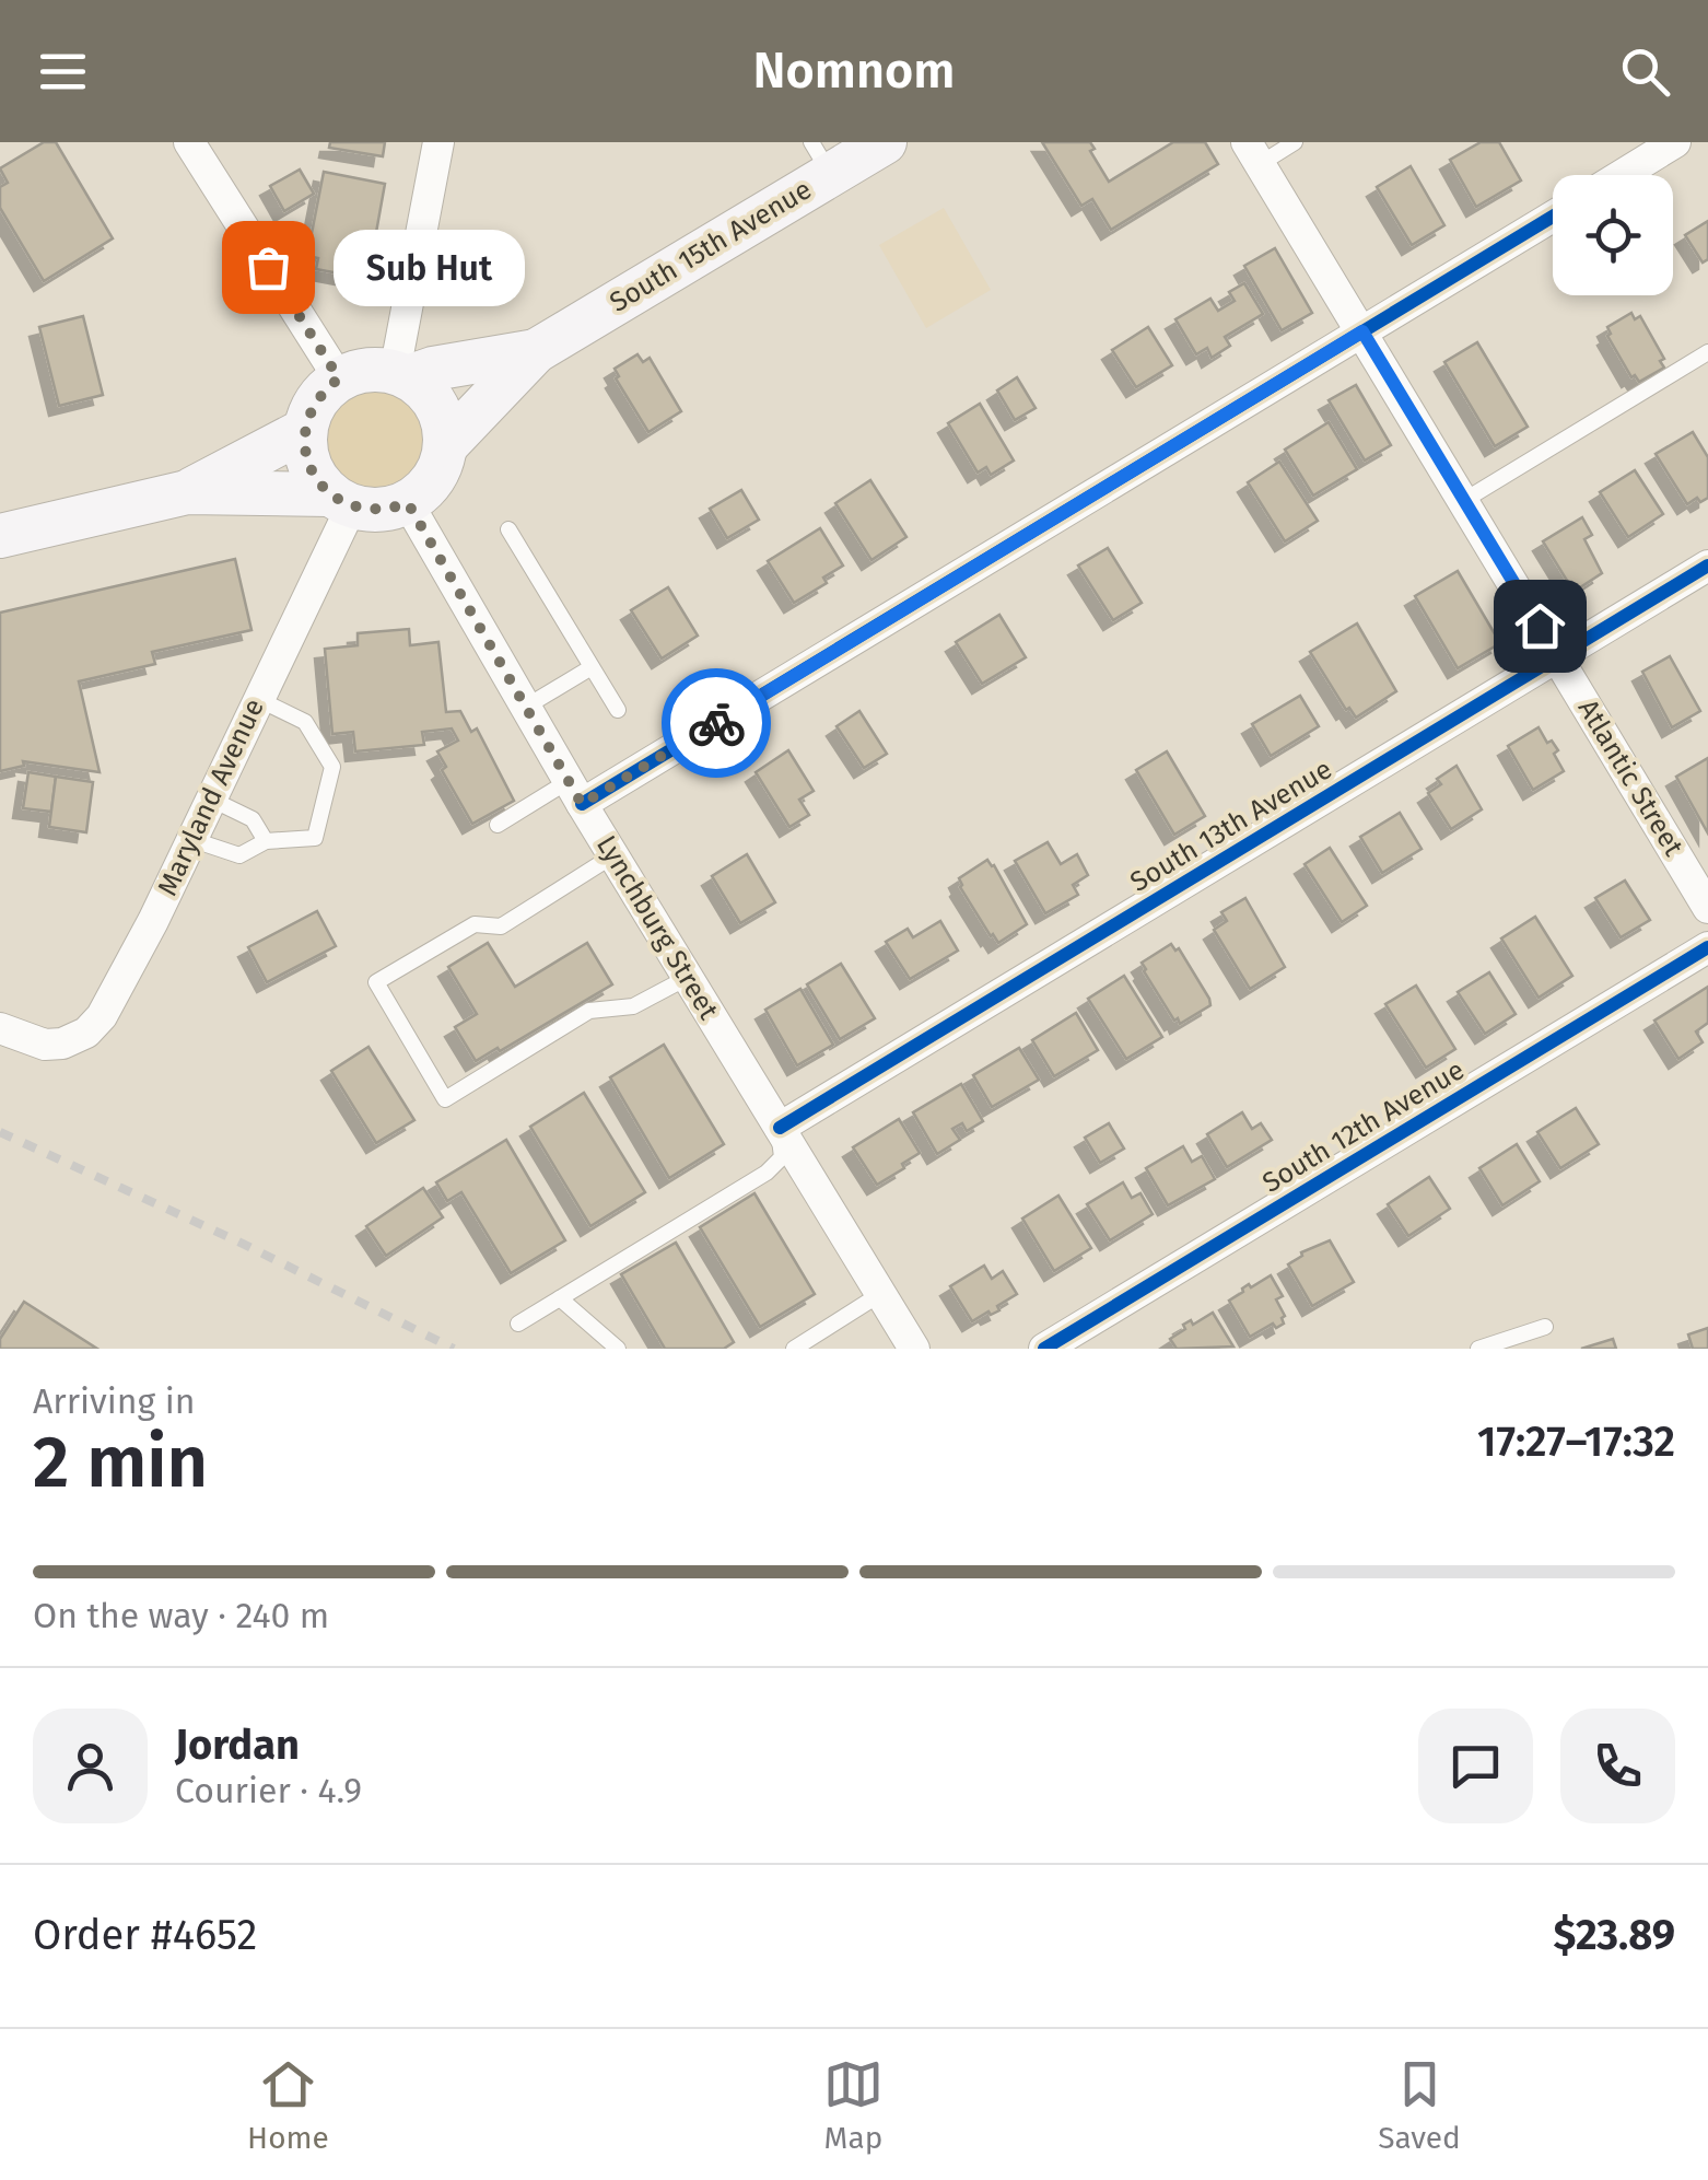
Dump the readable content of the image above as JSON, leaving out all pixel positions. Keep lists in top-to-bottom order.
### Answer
{
  "streets": {
    "main road": ["South 15th Avenue"],
    "street": [
      "Atlantic Street",
      "Maryland Avenue",
      "South 13th Avenue",
      "Lynchburg Street",
      "South 12th Avenue"
    ]
  },
  "crossings": [
    ["South 15th Avenue", "Maryland Avenue"],
    ["South 15th Avenue", "Lynchburg Street"],
    ["Atlantic Street", "South 13th Avenue"],
    ["Maryland Avenue", "Lynchburg Street"],
    ["South 13th Avenue", "Lynchburg Street"]
  ],
  "places": ["Sub Hut"],
  "page": {
    "header": "Nomnom",
    "bubble": "Sub Hut",
    "heading": ["2 min", "Arriving in", "17:27–17:32"],
    "panel": [
      "Jordan",
      "Courier · 4.9",
      "Order #4652",
      "$23.89"
    ],
    "bar": "On the way · 240 m",
    "tabs": ["Home", "Map", "Saved"]
  }
}
